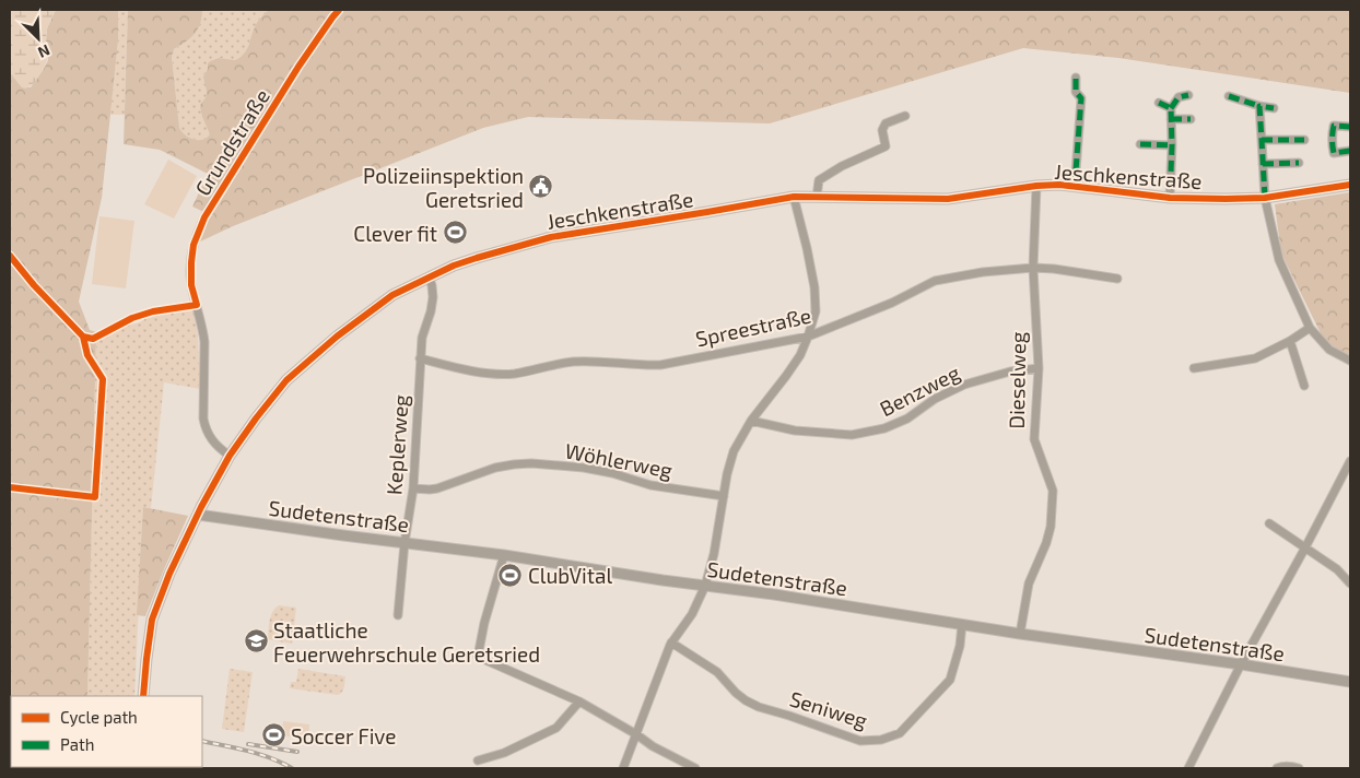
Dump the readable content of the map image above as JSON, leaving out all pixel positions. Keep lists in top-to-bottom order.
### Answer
{
  "streets": {
    "street": [
      "Grundstraße",
      "Jeschkenstraße",
      "Spreestraße",
      "Dieselweg",
      "Benzweg",
      "Keplerweg",
      "Wöhlerweg",
      "Sudetenstraße",
      "Seniweg"
    ]
  },
  "crossings": [
    ["Grundstraße", "Jeschkenstraße"],
    ["Jeschkenstraße", "Dieselweg"],
    ["Jeschkenstraße", "Keplerweg"],
    ["Jeschkenstraße", "Sudetenstraße"],
    ["Spreestraße", "Dieselweg"],
    ["Spreestraße", "Keplerweg"],
    ["Dieselweg", "Benzweg"],
    ["Dieselweg", "Sudetenstraße"],
    ["Keplerweg", "Wöhlerweg"],
    ["Keplerweg", "Sudetenstraße"],
    ["Sudetenstraße", "Seniweg"]
  ],
  "places": {
    "public building": ["Polizeiinspektion Geretsried"],
    "sports": ["Clever fit", "ClubVital", "Soccer Five"],
    "school or university": ["Staatliche Feuerwehrschule Geretsried"]
  },
  "legend": ["Cycle path", "Path"],
  "north": "bottom right"
}
